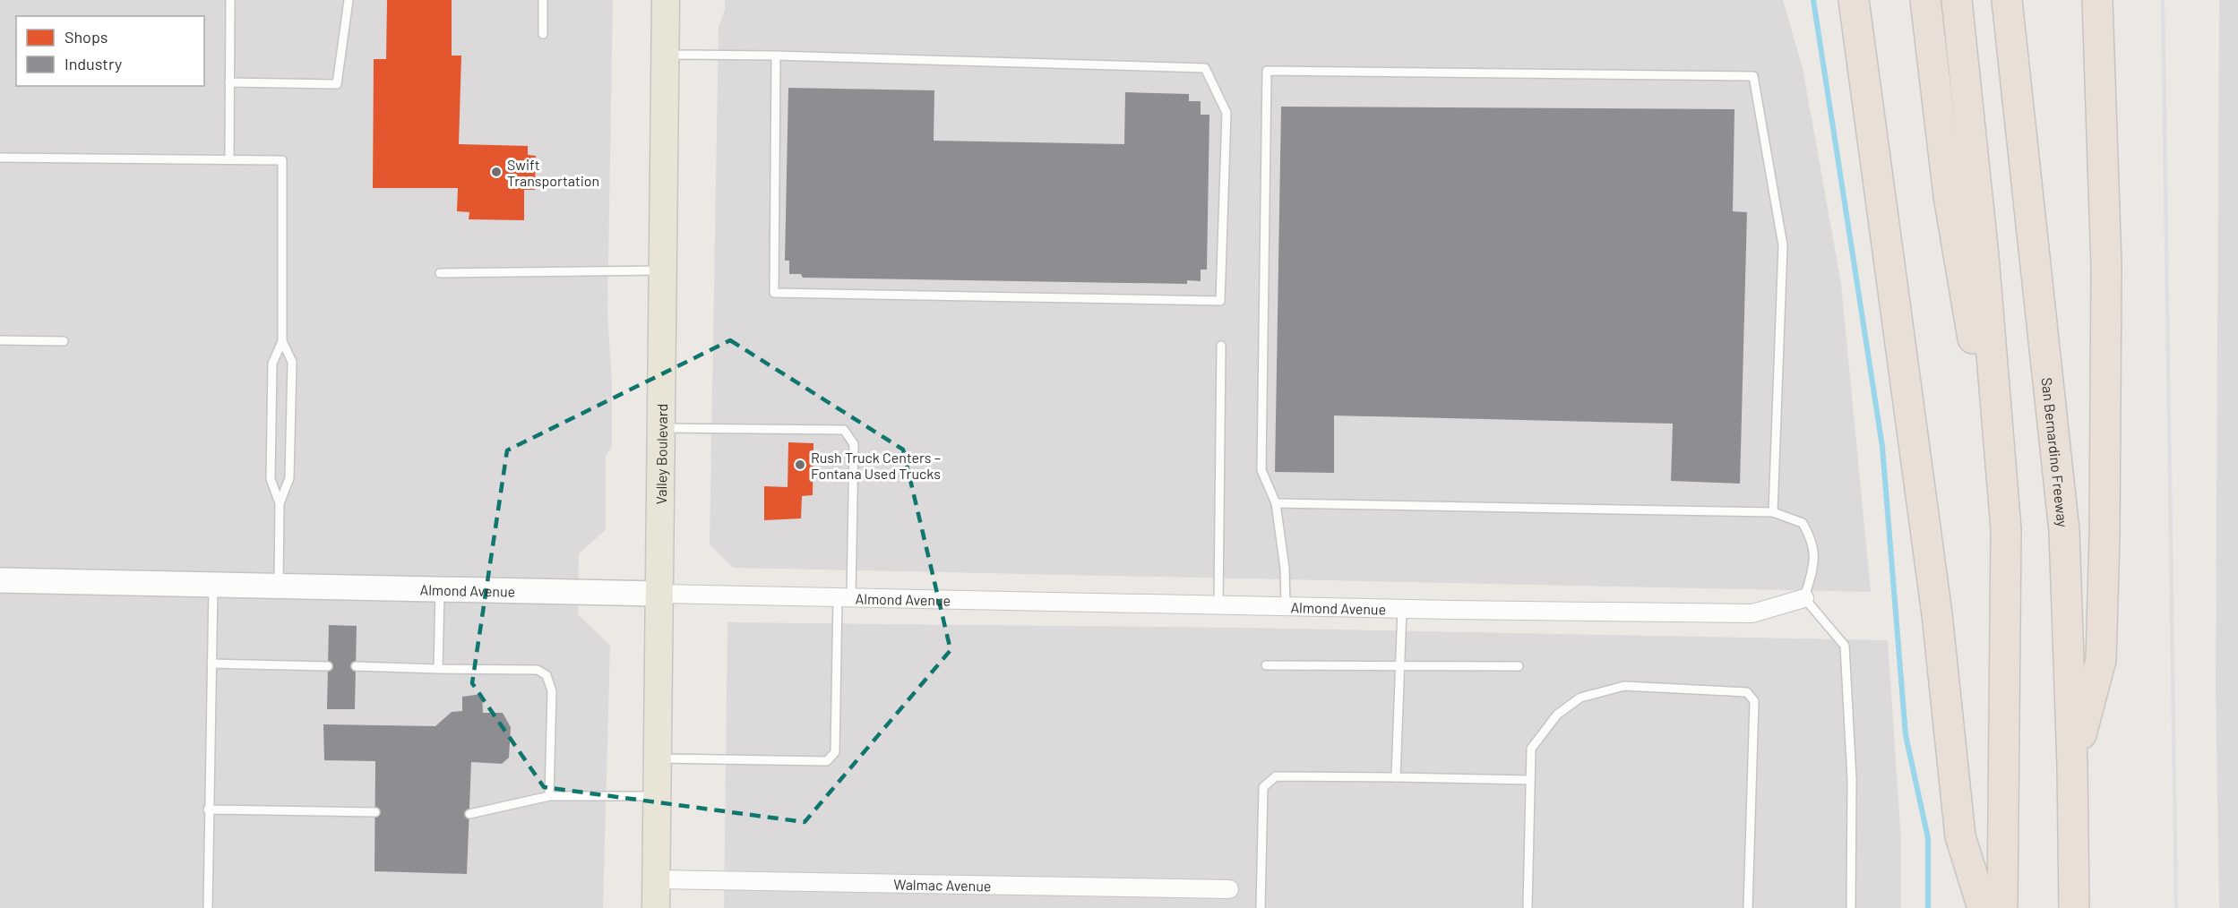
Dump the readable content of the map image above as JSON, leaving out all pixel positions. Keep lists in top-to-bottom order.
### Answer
{
  "streets": {
    "highway": ["San Bernardino Freeway"],
    "main road": ["Valley Boulevard"],
    "street": ["Almond Avenue", "Walmac Avenue"]
  },
  "crossings": [
    ["Valley Boulevard", "Almond Avenue"],
    ["Valley Boulevard", "Walmac Avenue"]
  ],
  "places": ["Swift Transportation", "Rush Truck Centers – Fontana Used Trucks"],
  "legend": ["Shops", "Industry"]
}
